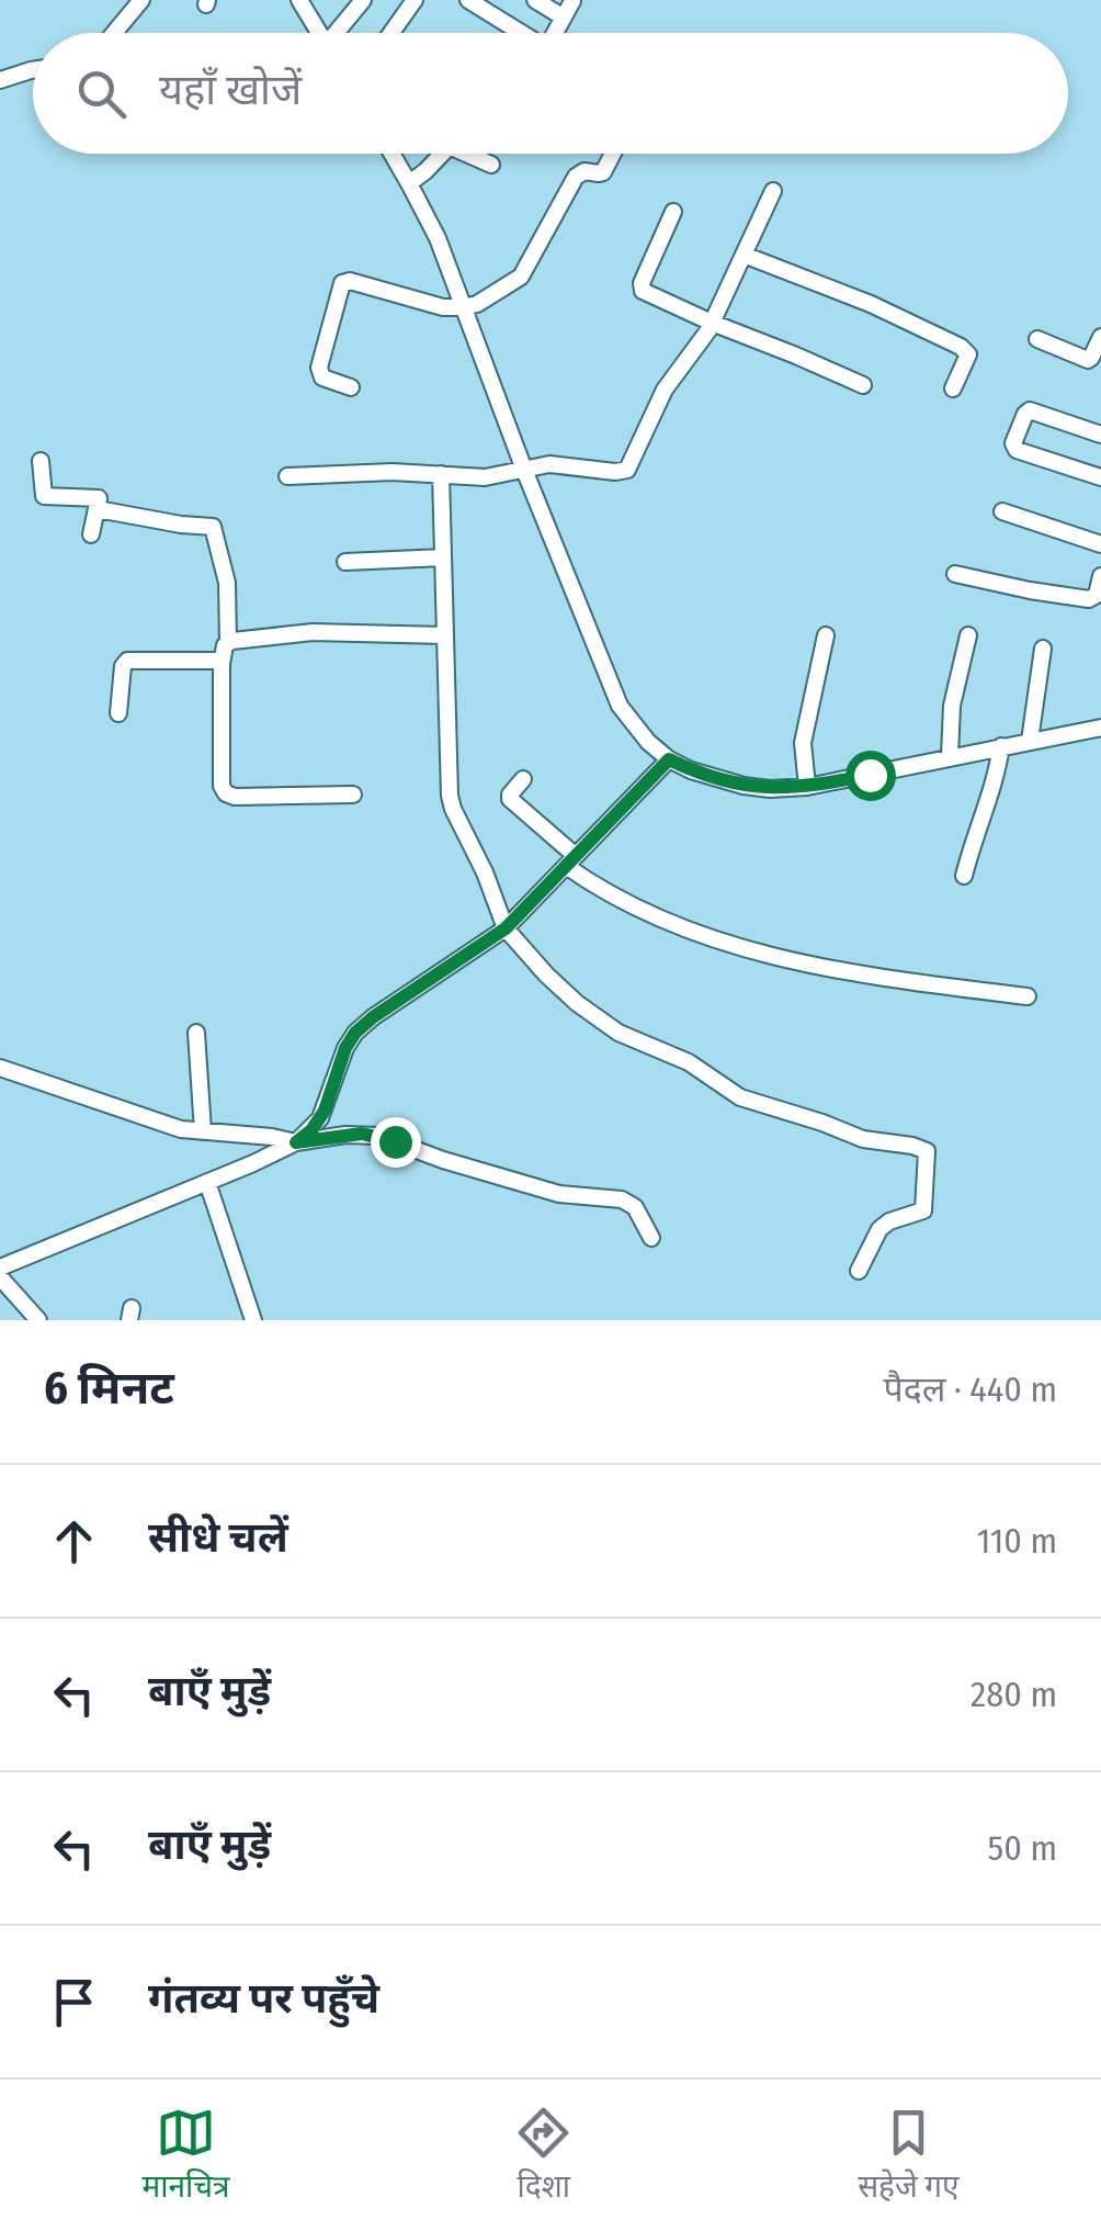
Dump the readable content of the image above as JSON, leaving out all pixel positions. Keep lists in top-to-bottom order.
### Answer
{
  "page": {
    "search": "यहाँ खोजें",
    "heading": ["6 मिनट", "पैदल · 440 m"],
    "list": [
      ["सीधे चलें", "110 m"],
      ["बाएँ मुड़ें", "280 m"],
      ["बाएँ मुड़ें", "50 m"],
      "गंतव्य पर पहुँचे"
    ],
    "nav": ["मानचित्र", "दिशा", "सहेजे गए"]
  }
}
